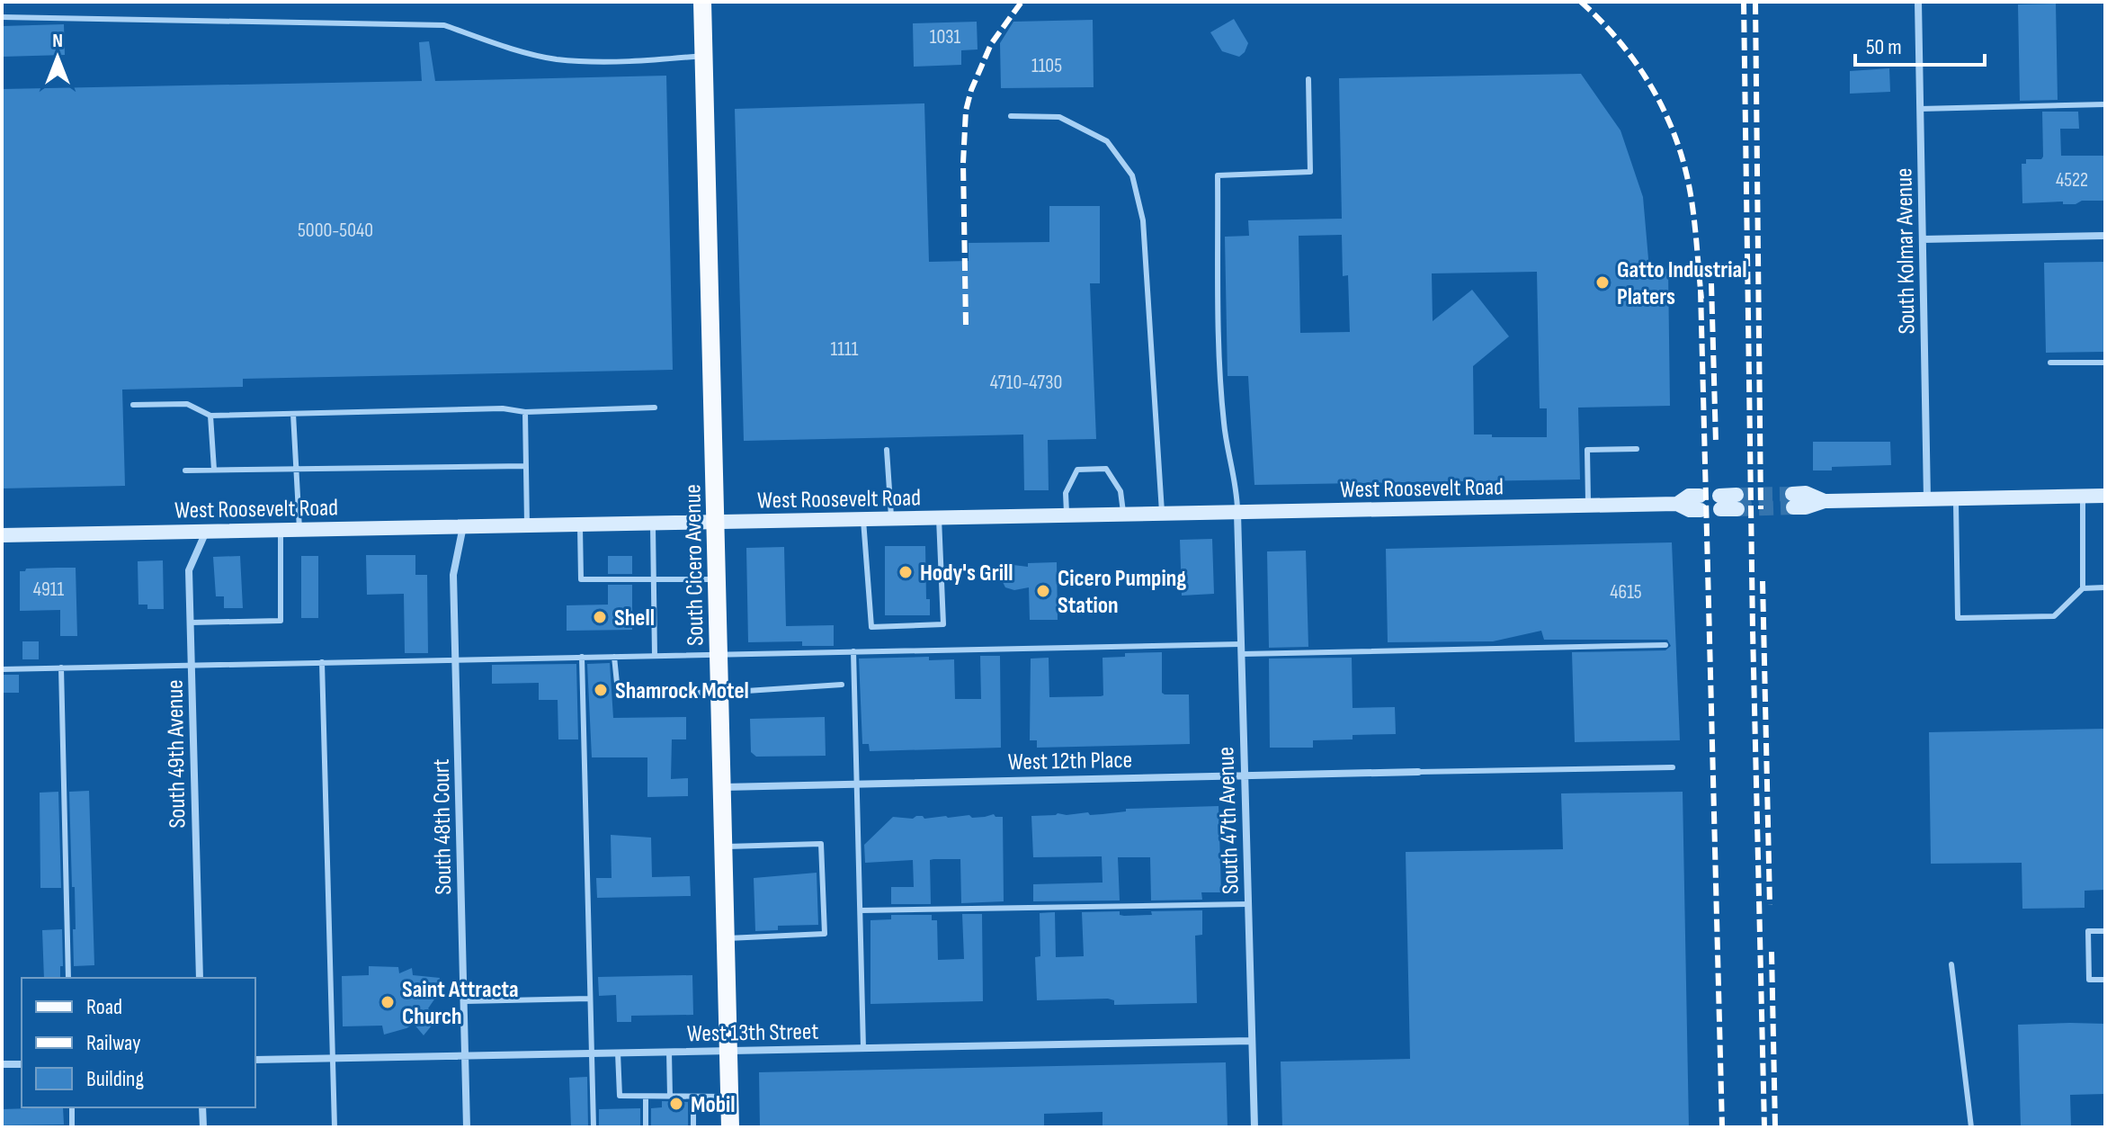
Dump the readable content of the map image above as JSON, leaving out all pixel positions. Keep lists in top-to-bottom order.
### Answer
{
  "streets": {
    "main road": ["West Roosevelt Road", "South Cicero Avenue"],
    "street": [
      "South Kolmar Avenue",
      "South 49th Avenue",
      "West 12th Place",
      "South 47th Avenue",
      "South 48th Court",
      "West 13th Street"
    ]
  },
  "crossings": [
    ["West Roosevelt Road", "South Cicero Avenue"],
    ["West Roosevelt Road", "South 49th Avenue"],
    ["West Roosevelt Road", "South 47th Avenue"],
    ["West Roosevelt Road", "South 48th Court"],
    ["South Cicero Avenue", "West 12th Place"],
    ["South Cicero Avenue", "West 13th Street"],
    ["West 12th Place", "South 47th Avenue"],
    ["South 47th Avenue", "West 13th Street"],
    ["South 48th Court", "West 13th Street"]
  ],
  "places": [
    "Gatto Industrial Platers",
    "Hody's Grill",
    "Cicero Pumping Station",
    "Shell",
    "Shamrock Motel",
    "Saint Attracta Church",
    "Mobil"
  ],
  "house_numbers": [
    "1031",
    "1105",
    "4522",
    "5000-5040",
    "1111",
    "4710-4730",
    "4911",
    "4615"
  ],
  "legend": ["Road", "Railway", "Building"],
  "scale_bar": "50 m",
  "north": "top"
}
